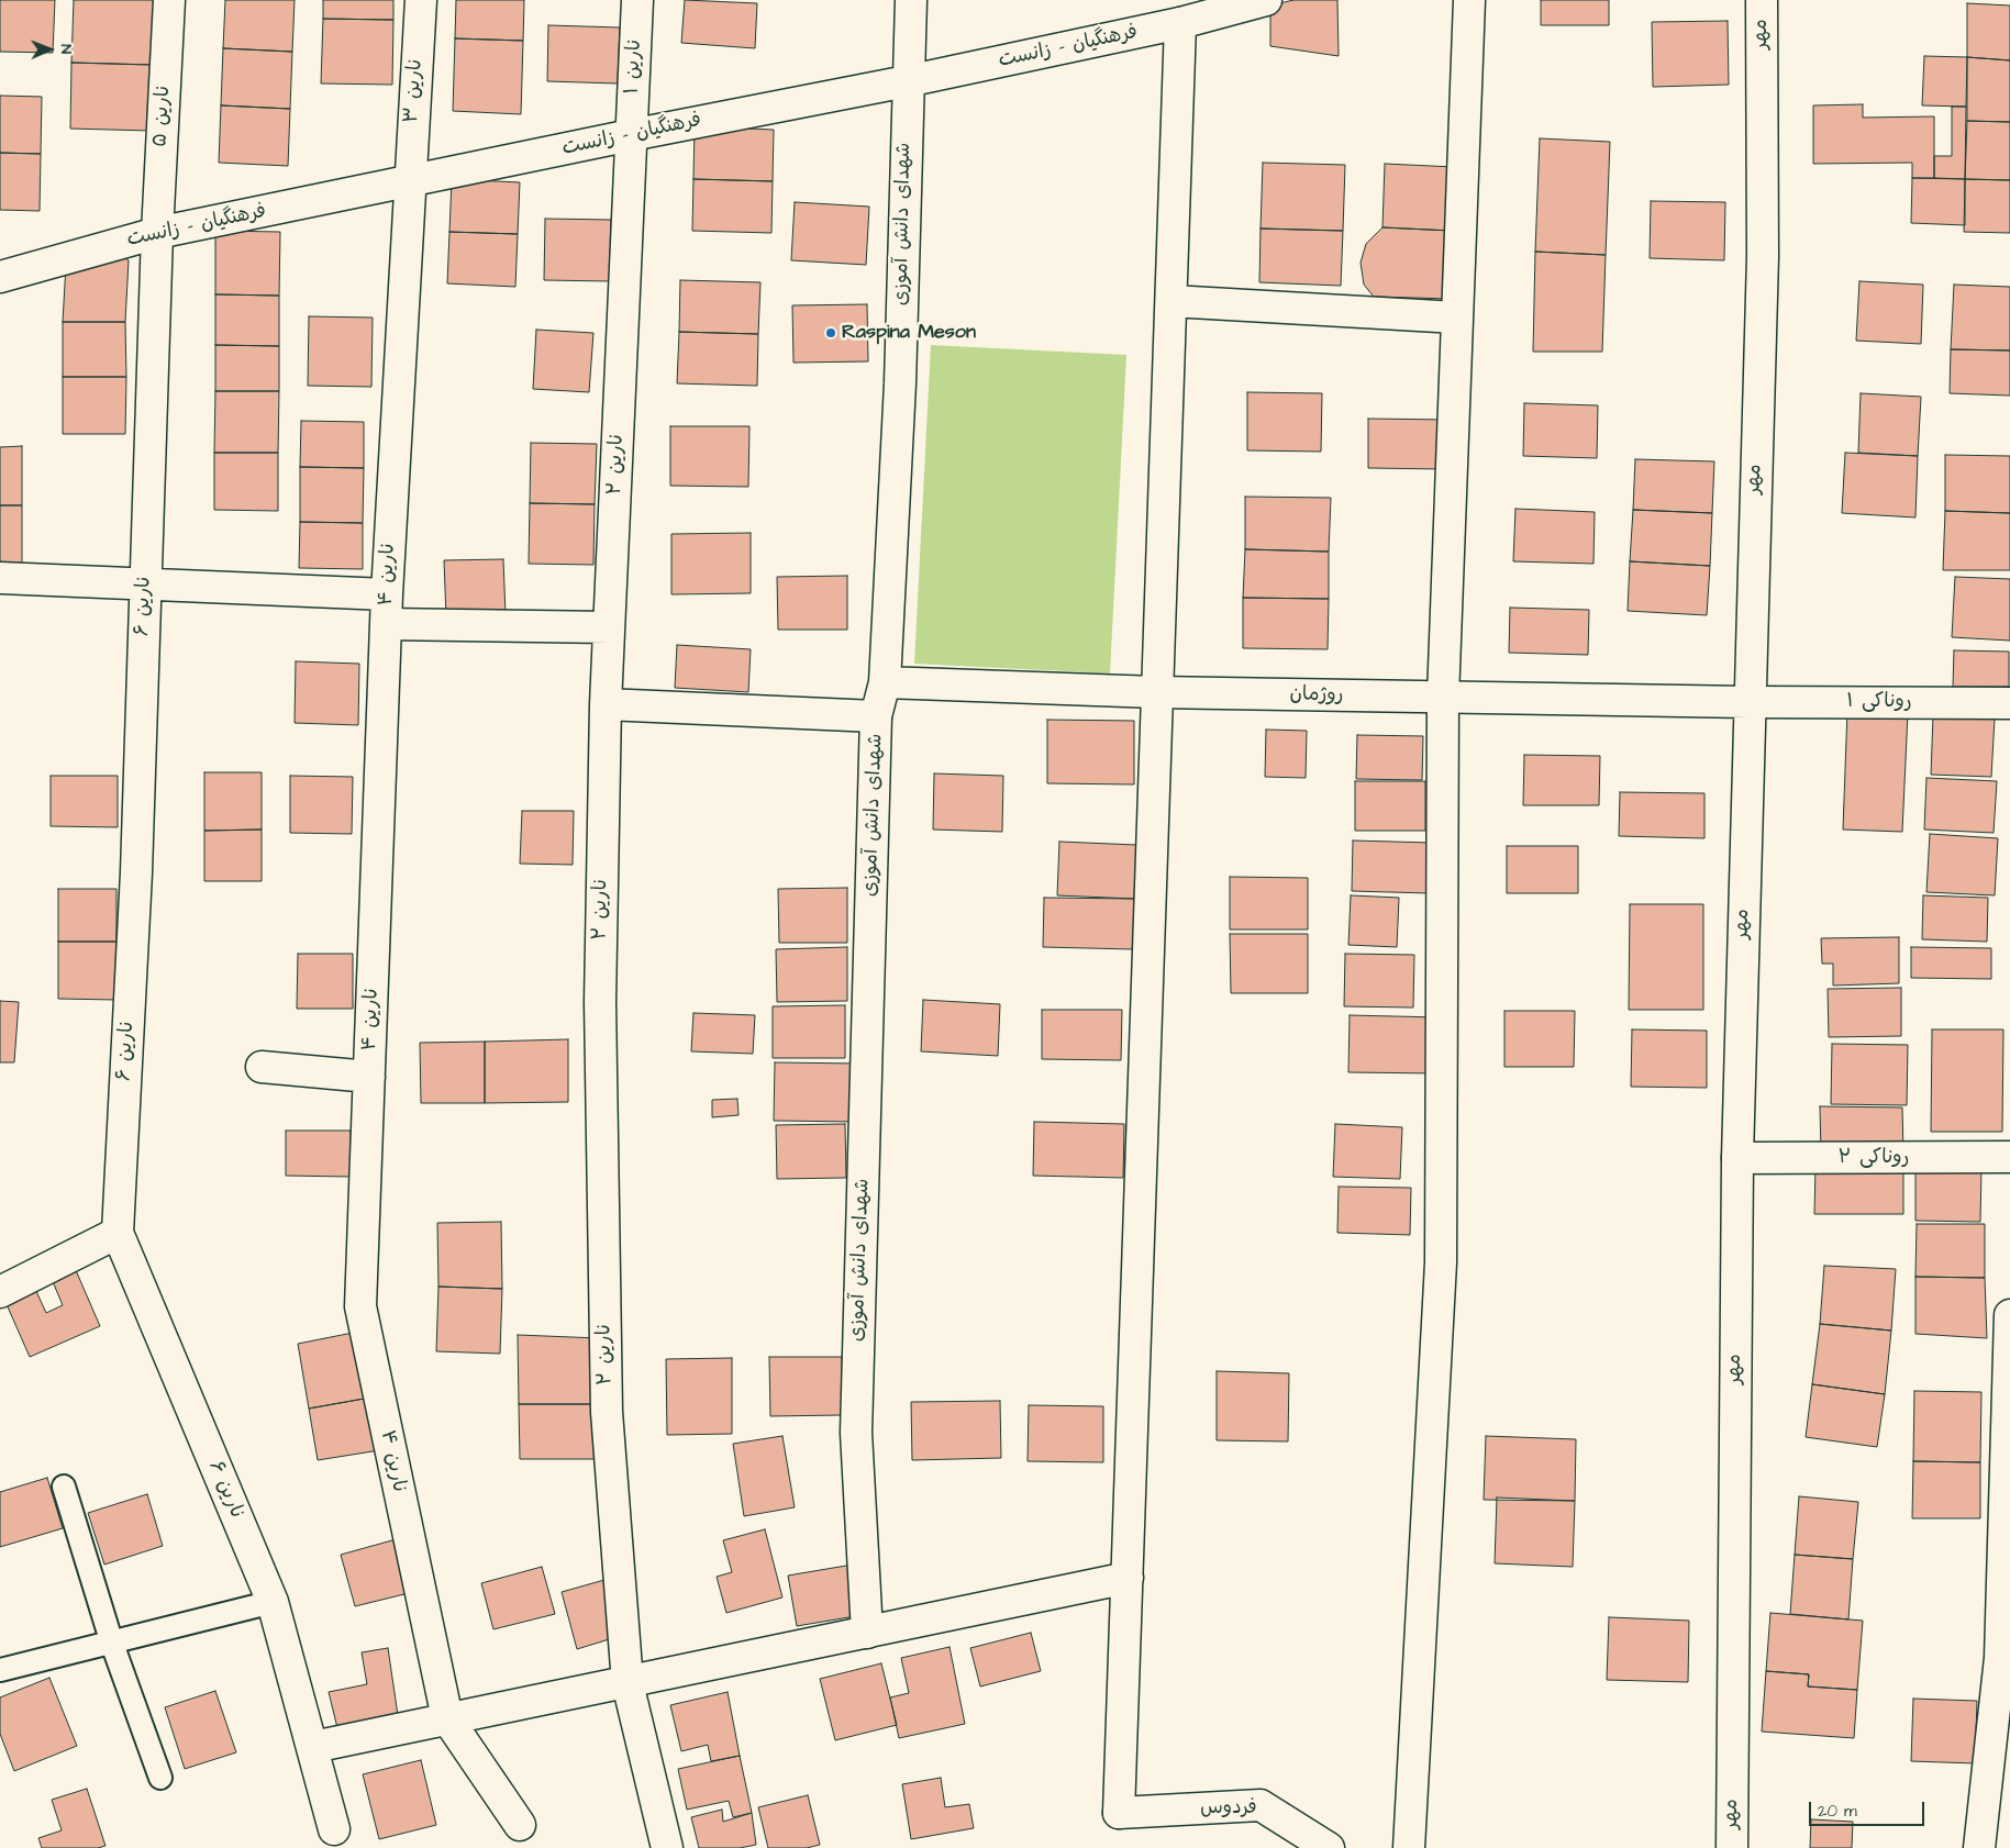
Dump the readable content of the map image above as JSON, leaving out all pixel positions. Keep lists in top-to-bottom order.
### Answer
{
  "streets": {
    "street": [
      "مهر",
      "فرهنگیان - زانست",
      "نارین ۱",
      "نارین ۳",
      "نارین ۵",
      "شهدای دانش آموزی",
      "نارین ۲",
      "نارین ۴",
      "نارین ۶",
      "روژمان",
      "روناکی ۱",
      "روناکی ۲",
      "فردوس"
    ]
  },
  "crossings": [
    ["مهر", "روژمان"],
    ["مهر", "روناکی ۱"],
    ["مهر", "روناکی ۲"],
    ["فرهنگیان - زانست", "نارین ۱"],
    ["فرهنگیان - زانست", "نارین ۳"],
    ["فرهنگیان - زانست", "نارین ۵"],
    ["فرهنگیان - زانست", "شهدای دانش آموزی"],
    ["فرهنگیان - زانست", "نارین ۲"],
    ["فرهنگیان - زانست", "نارین ۴"],
    ["فرهنگیان - زانست", "نارین ۶"],
    ["نارین ۱", "نارین ۲"],
    ["نارین ۳", "نارین ۴"],
    ["نارین ۵", "نارین ۶"],
    ["شهدای دانش آموزی", "روژمان"],
    ["روژمان", "روناکی ۱"]
  ],
  "places": ["Raspina Meson"],
  "scale_bar": "20 m",
  "north": "right"
}
